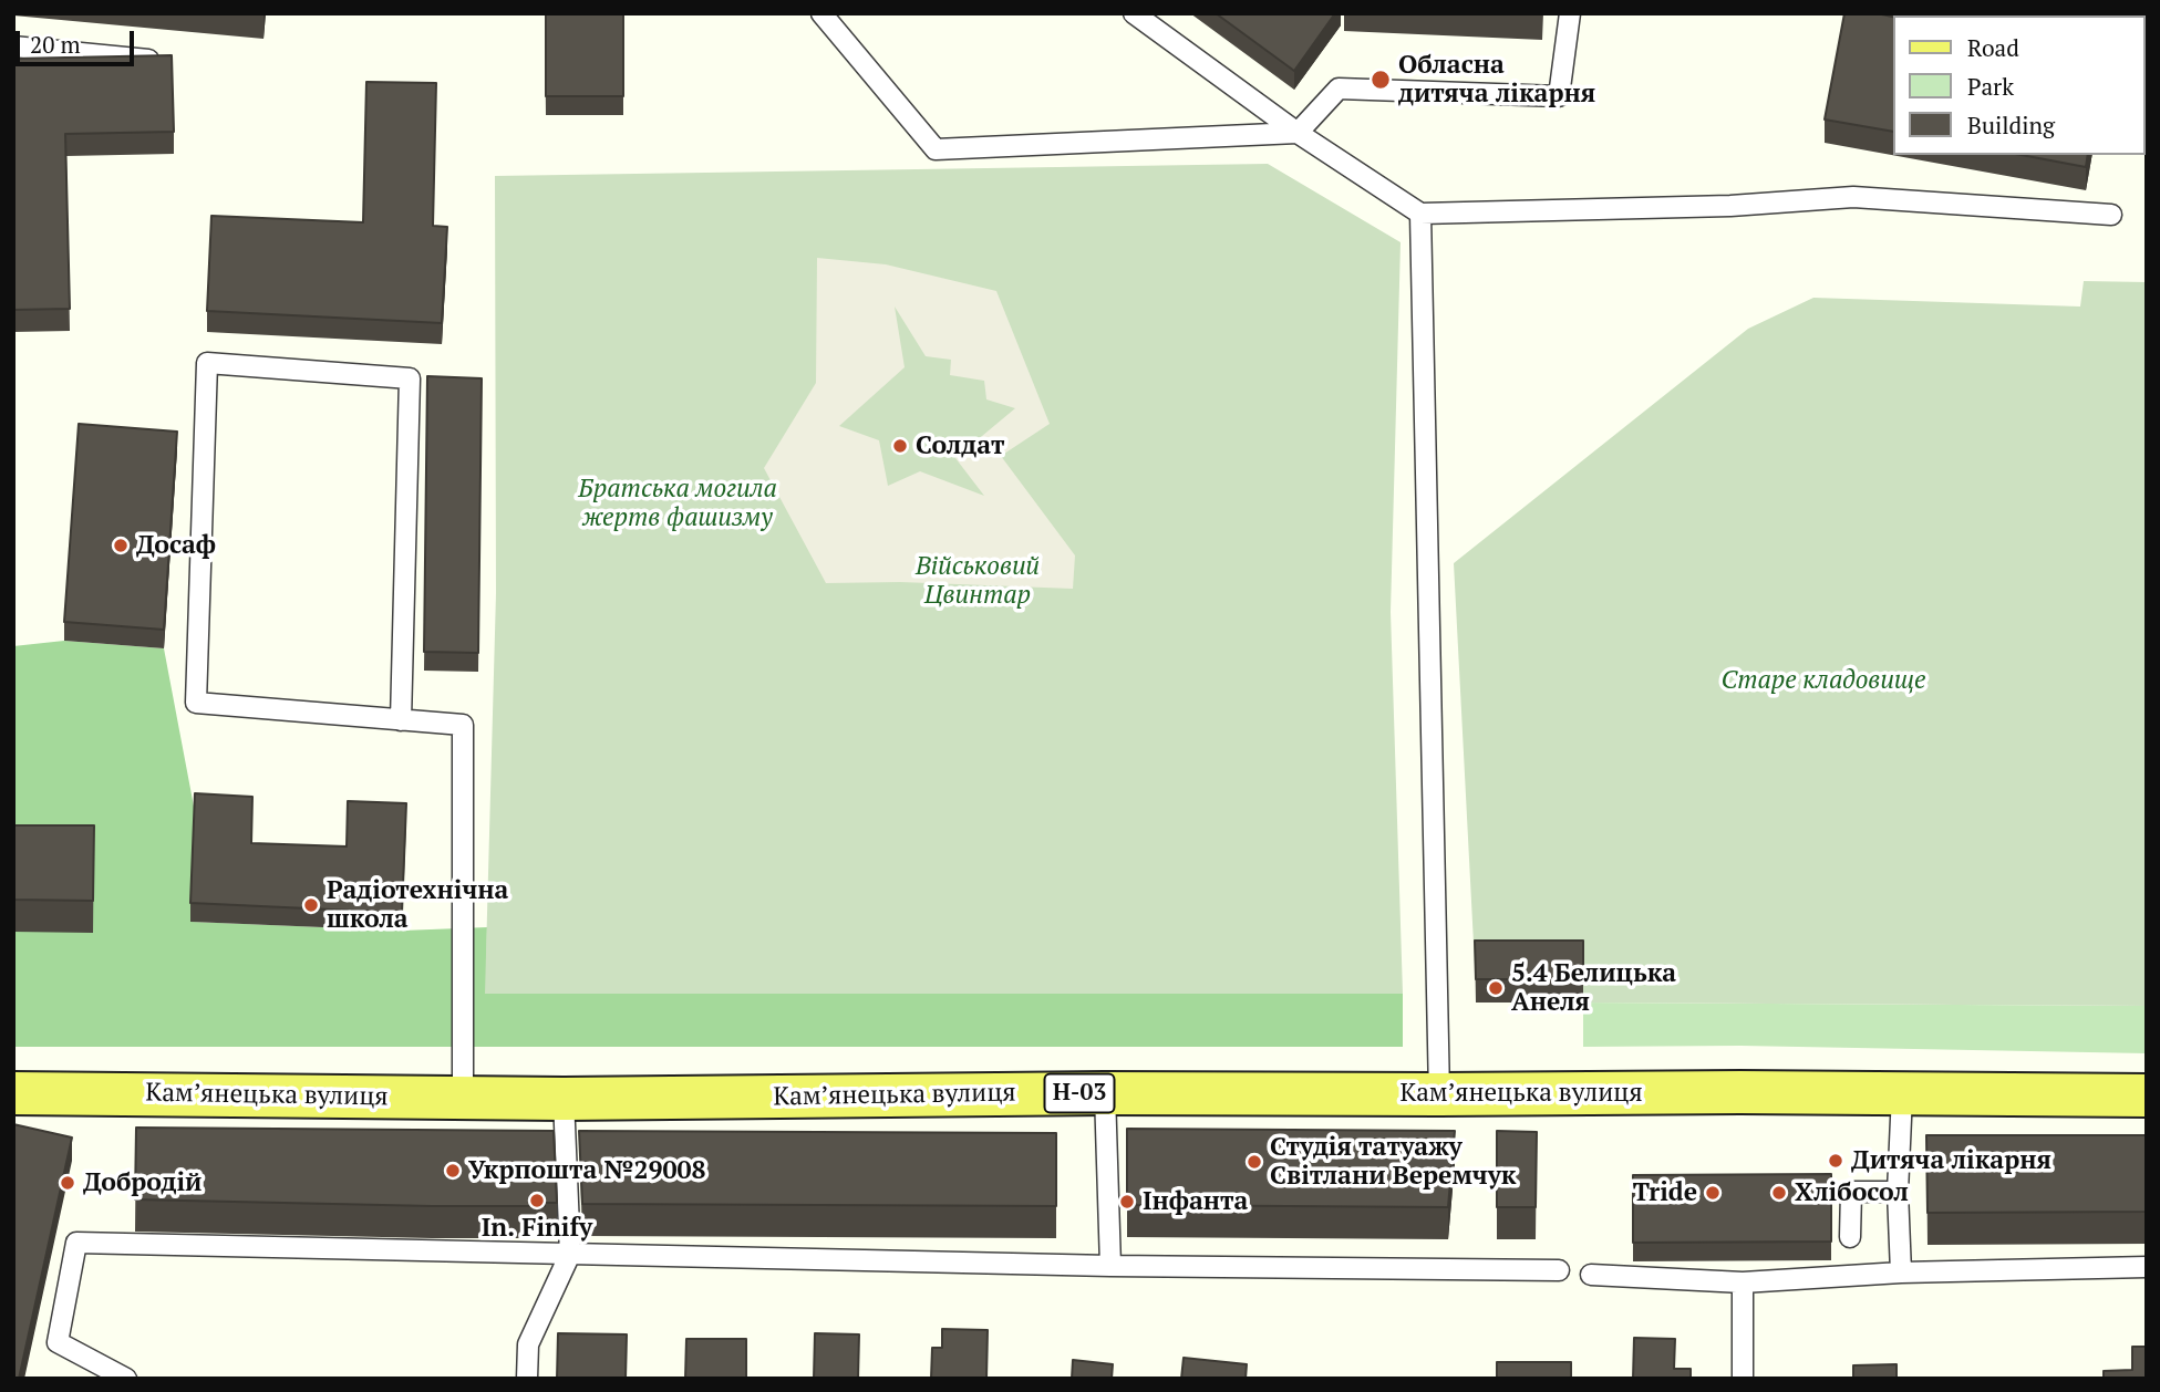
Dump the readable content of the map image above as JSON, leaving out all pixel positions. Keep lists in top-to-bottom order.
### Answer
{
  "streets": {
    "main road": ["Н-03", "Камʼянецька вулиця"]
  },
  "parks": ["Братська могила жертв фашизму", "Військовий Цвинтар", "Старе кладовище"],
  "places": [
    "Обласна дитяча лікарня",
    "Солдат",
    "Досаф",
    "Радіотехнічна школа",
    "5.4 Белицька Анеля",
    "Дитяча лікарня",
    "Студія татуажу Світлани Веремчук",
    "Укрпошта №29008",
    "Добродій",
    "Tride",
    "Хлібосол",
    "In. Finify",
    "Інфанта"
  ],
  "legend": ["Road", "Park", "Building"],
  "scale_bar": "20 m"
}
